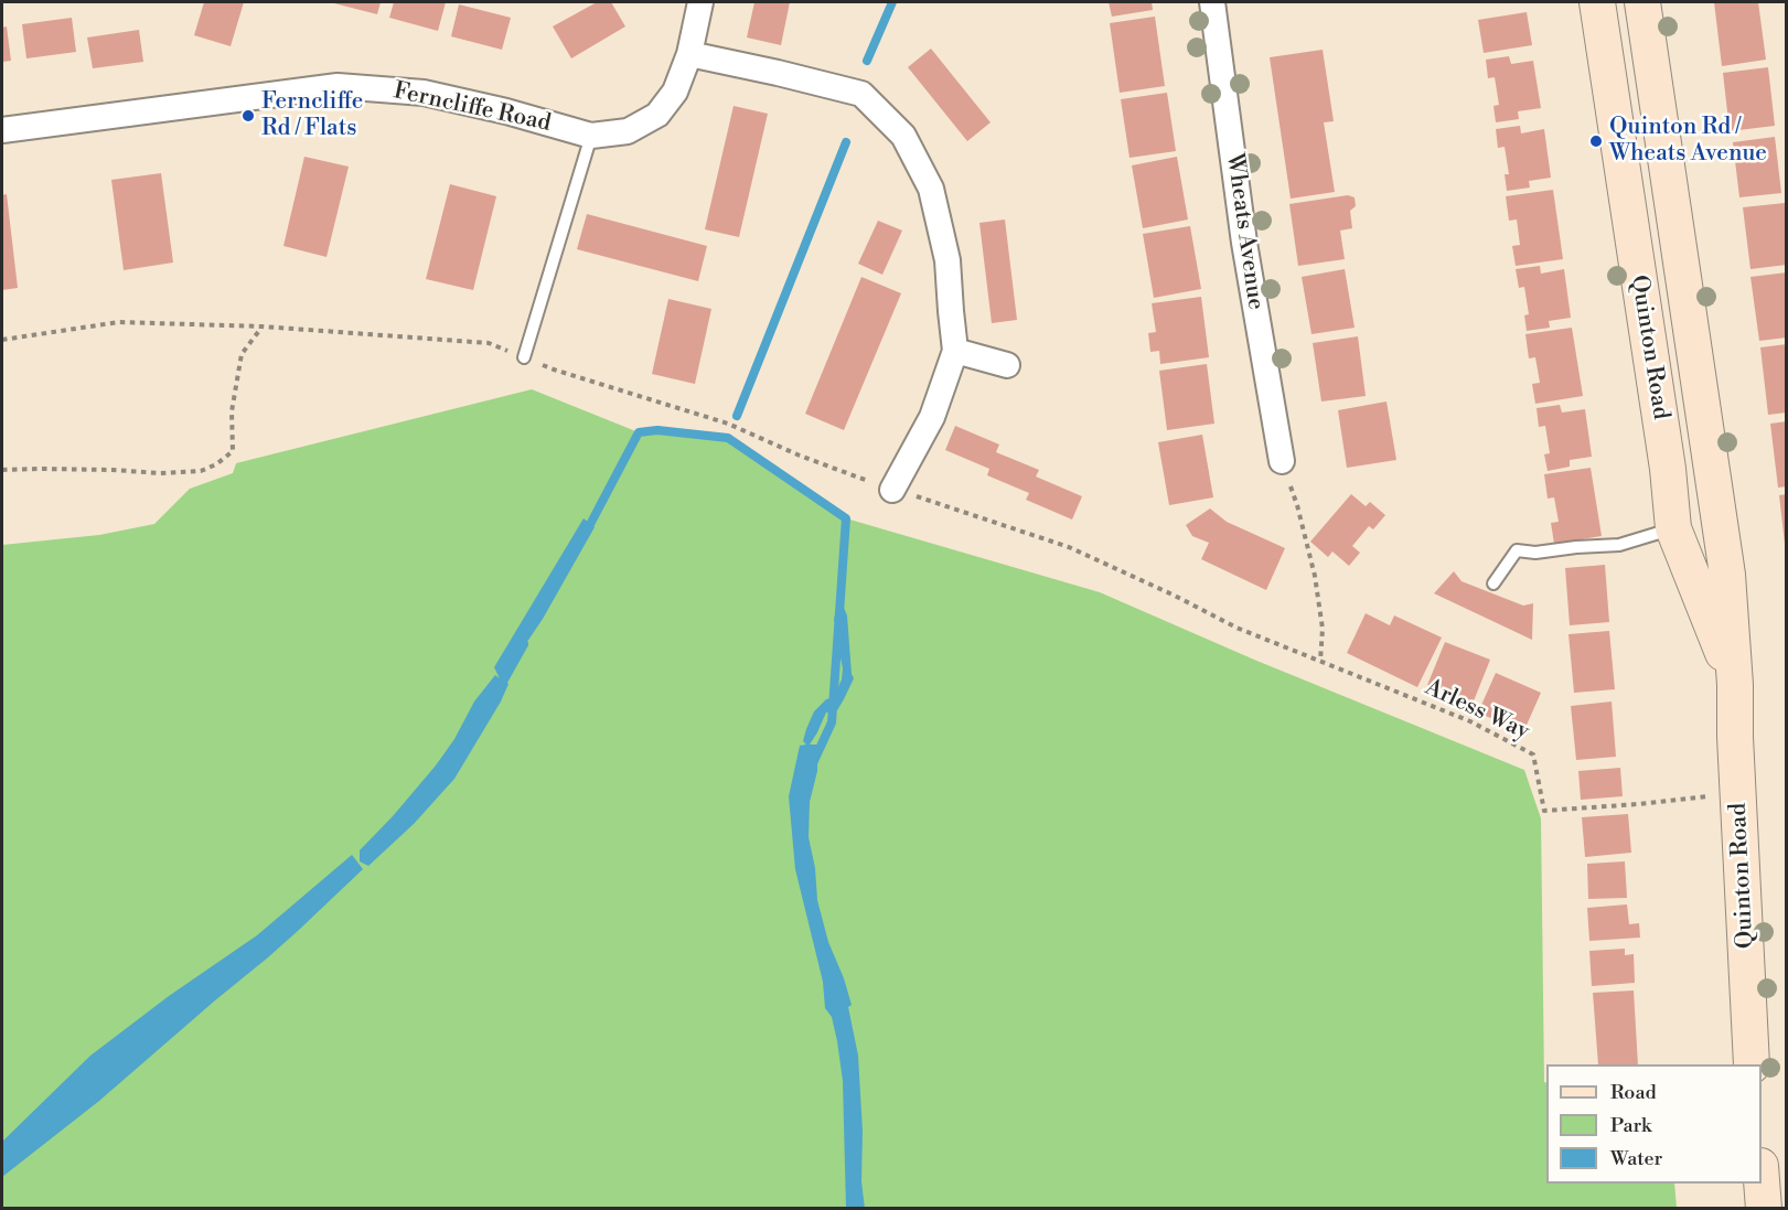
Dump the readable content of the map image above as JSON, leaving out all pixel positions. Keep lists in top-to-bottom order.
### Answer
{
  "streets": {
    "street": ["Ferncliffe Road", "Wheats Avenue", "Quinton Road"],
    "path": ["Arless Way"]
  },
  "crossings": [
    ["Quinton Road", "Arless Way"]
  ],
  "places": ["Ferncliffe Rd / Flats", "Quinton Rd / Wheats Avenue"],
  "legend": ["Road", "Park", "Water"]
}
